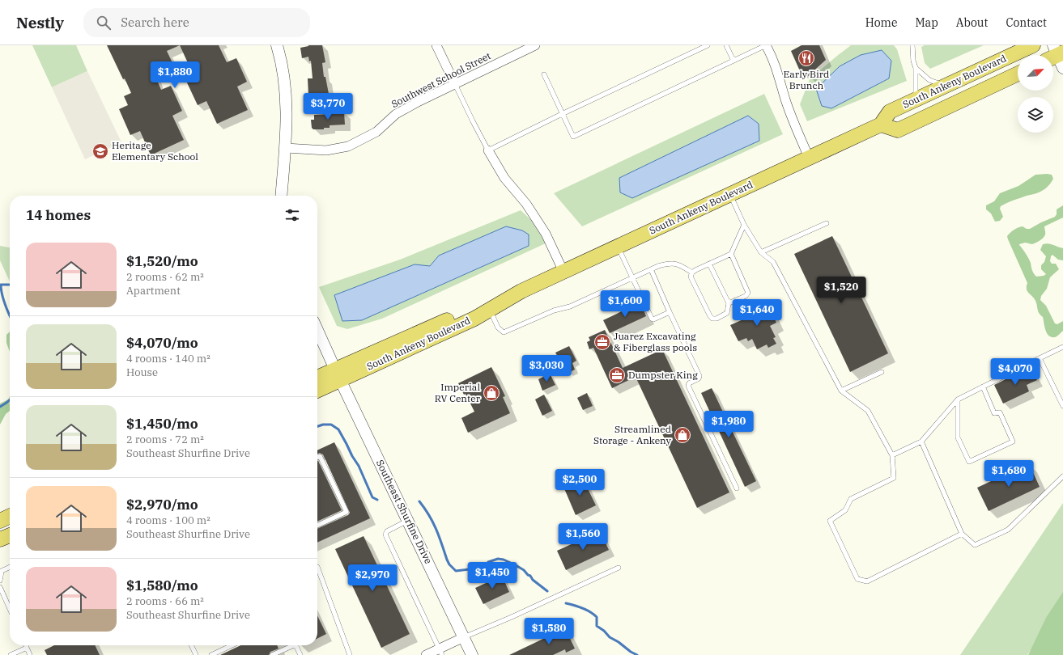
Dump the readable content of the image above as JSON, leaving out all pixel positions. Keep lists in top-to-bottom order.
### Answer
{
  "streets": {
    "main road": ["South Ankeny Boulevard"],
    "street": ["Southwest School Street", "Southeast Shurfine Drive"]
  },
  "crossings": [
    ["South Ankeny Boulevard", "Southeast Shurfine Drive"]
  ],
  "places": {
    "restaurant": ["Early Bird Brunch"],
    "school or university": ["Heritage Elementary School"],
    "office": ["Juarez Excavating & Fiberglass pools", "Dumpster King"],
    "shop": ["Imperial RV Center", "Streamlined Storage - Ankeny"]
  },
  "north": "top right",
  "page": {
    "header": "Nestly",
    "search": "Search here",
    "nav": [
      "Home",
      "Map",
      "About",
      "Contact"
    ],
    "price": [
      "$1,880",
      "$3,770",
      "$1,520",
      "$1,600",
      "$1,640",
      "$3,030",
      "$4,070",
      "$1,980",
      "$1,680",
      "$2,500",
      "$1,560",
      "$1,450",
      "$2,970",
      "$1,580"
    ],
    "heading": "14 homes",
    "list": [
      {
        "name": "$1,520/mo",
        "note": "2 rooms · 62 m² · Apartment"
      },
      {
        "name": "$4,070/mo",
        "note": "4 rooms · 140 m² · House"
      },
      {
        "name": "$1,450/mo",
        "note": "2 rooms · 72 m² · Southeast Shurfine Drive"
      },
      {
        "name": "$2,970/mo",
        "note": "4 rooms · 100 m² · Southeast Shurfine Drive"
      },
      {
        "name": "$1,580/mo",
        "note": "2 rooms · 66 m² · Southeast Shurfine Drive"
      }
    ]
  }
}
